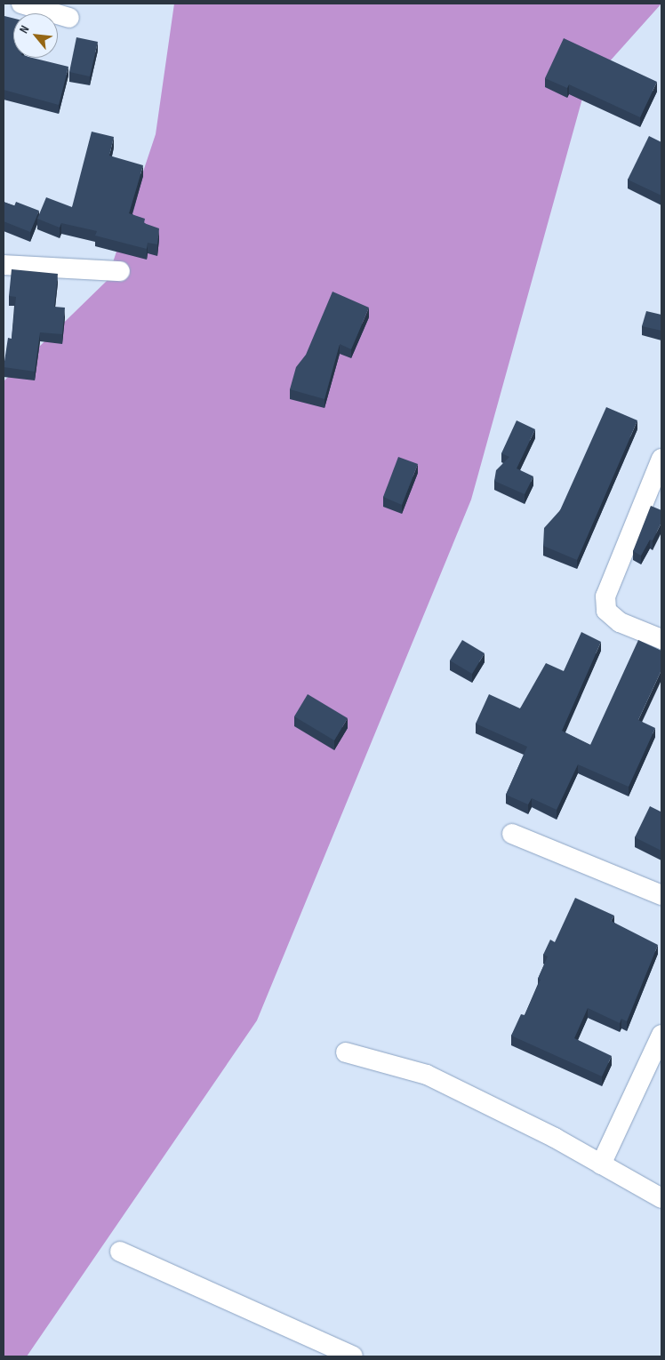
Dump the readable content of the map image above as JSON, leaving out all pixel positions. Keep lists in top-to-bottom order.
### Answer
{
  "north": "top left"
}
